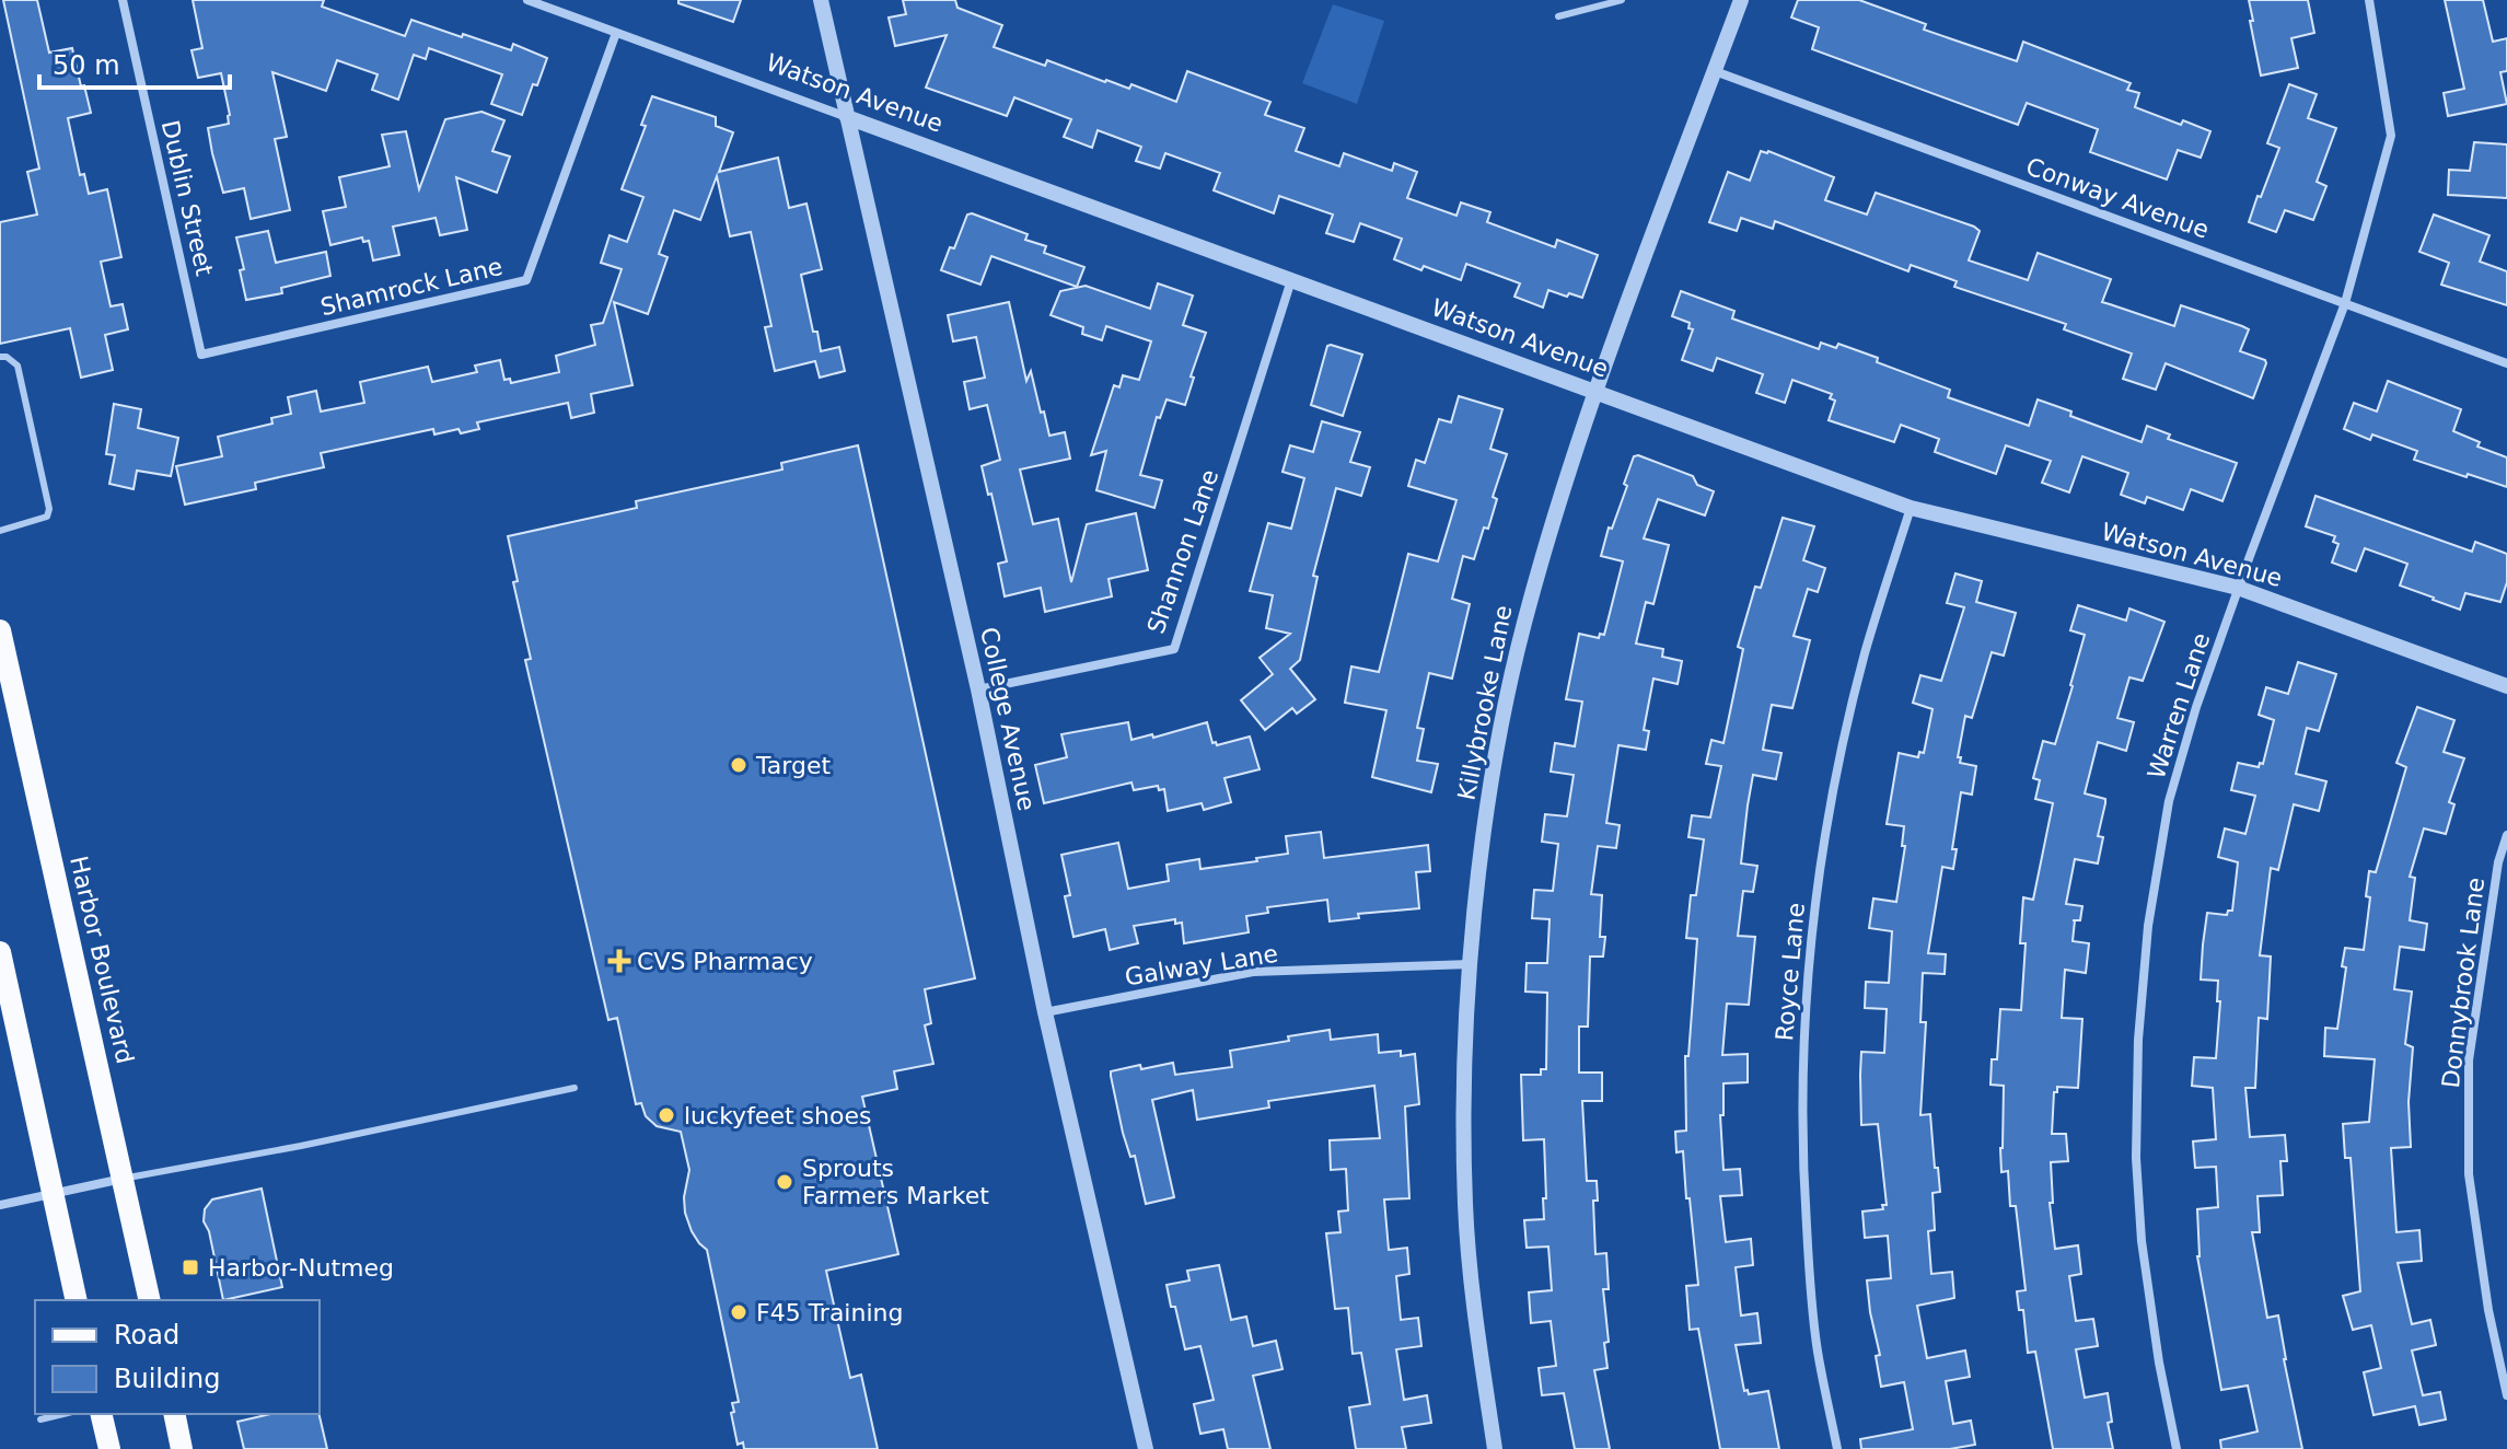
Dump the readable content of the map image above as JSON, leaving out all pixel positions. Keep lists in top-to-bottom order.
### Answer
{
  "streets": {
    "main road": ["Harbor Boulevard"],
    "street": [
      "Watson Avenue",
      "Dublin Street",
      "Conway Avenue",
      "Shamrock Lane",
      "Shannon Lane",
      "Killybrooke Lane",
      "Warren Lane",
      "College Avenue",
      "Galway Lane",
      "Royce Lane",
      "Donnybrook Lane"
    ]
  },
  "crossings": [
    ["Watson Avenue", "Shamrock Lane"],
    ["Watson Avenue", "Shannon Lane"],
    ["Watson Avenue", "Killybrooke Lane"],
    ["Watson Avenue", "Warren Lane"],
    ["Watson Avenue", "College Avenue"],
    ["Watson Avenue", "Royce Lane"],
    ["Dublin Street", "Shamrock Lane"],
    ["Conway Avenue", "Killybrooke Lane"],
    ["Conway Avenue", "Warren Lane"],
    ["Shannon Lane", "College Avenue"],
    ["Killybrooke Lane", "Galway Lane"],
    ["College Avenue", "Galway Lane"]
  ],
  "places": {
    "other": [
      "Target",
      "luckyfeet shoes",
      "Sprouts Farmers Market",
      "F45 Training"
    ],
    "health": ["CVS Pharmacy"],
    "transit": ["Harbor-Nutmeg"]
  },
  "legend": ["Road", "Building"],
  "scale_bar": "50 m"
}
